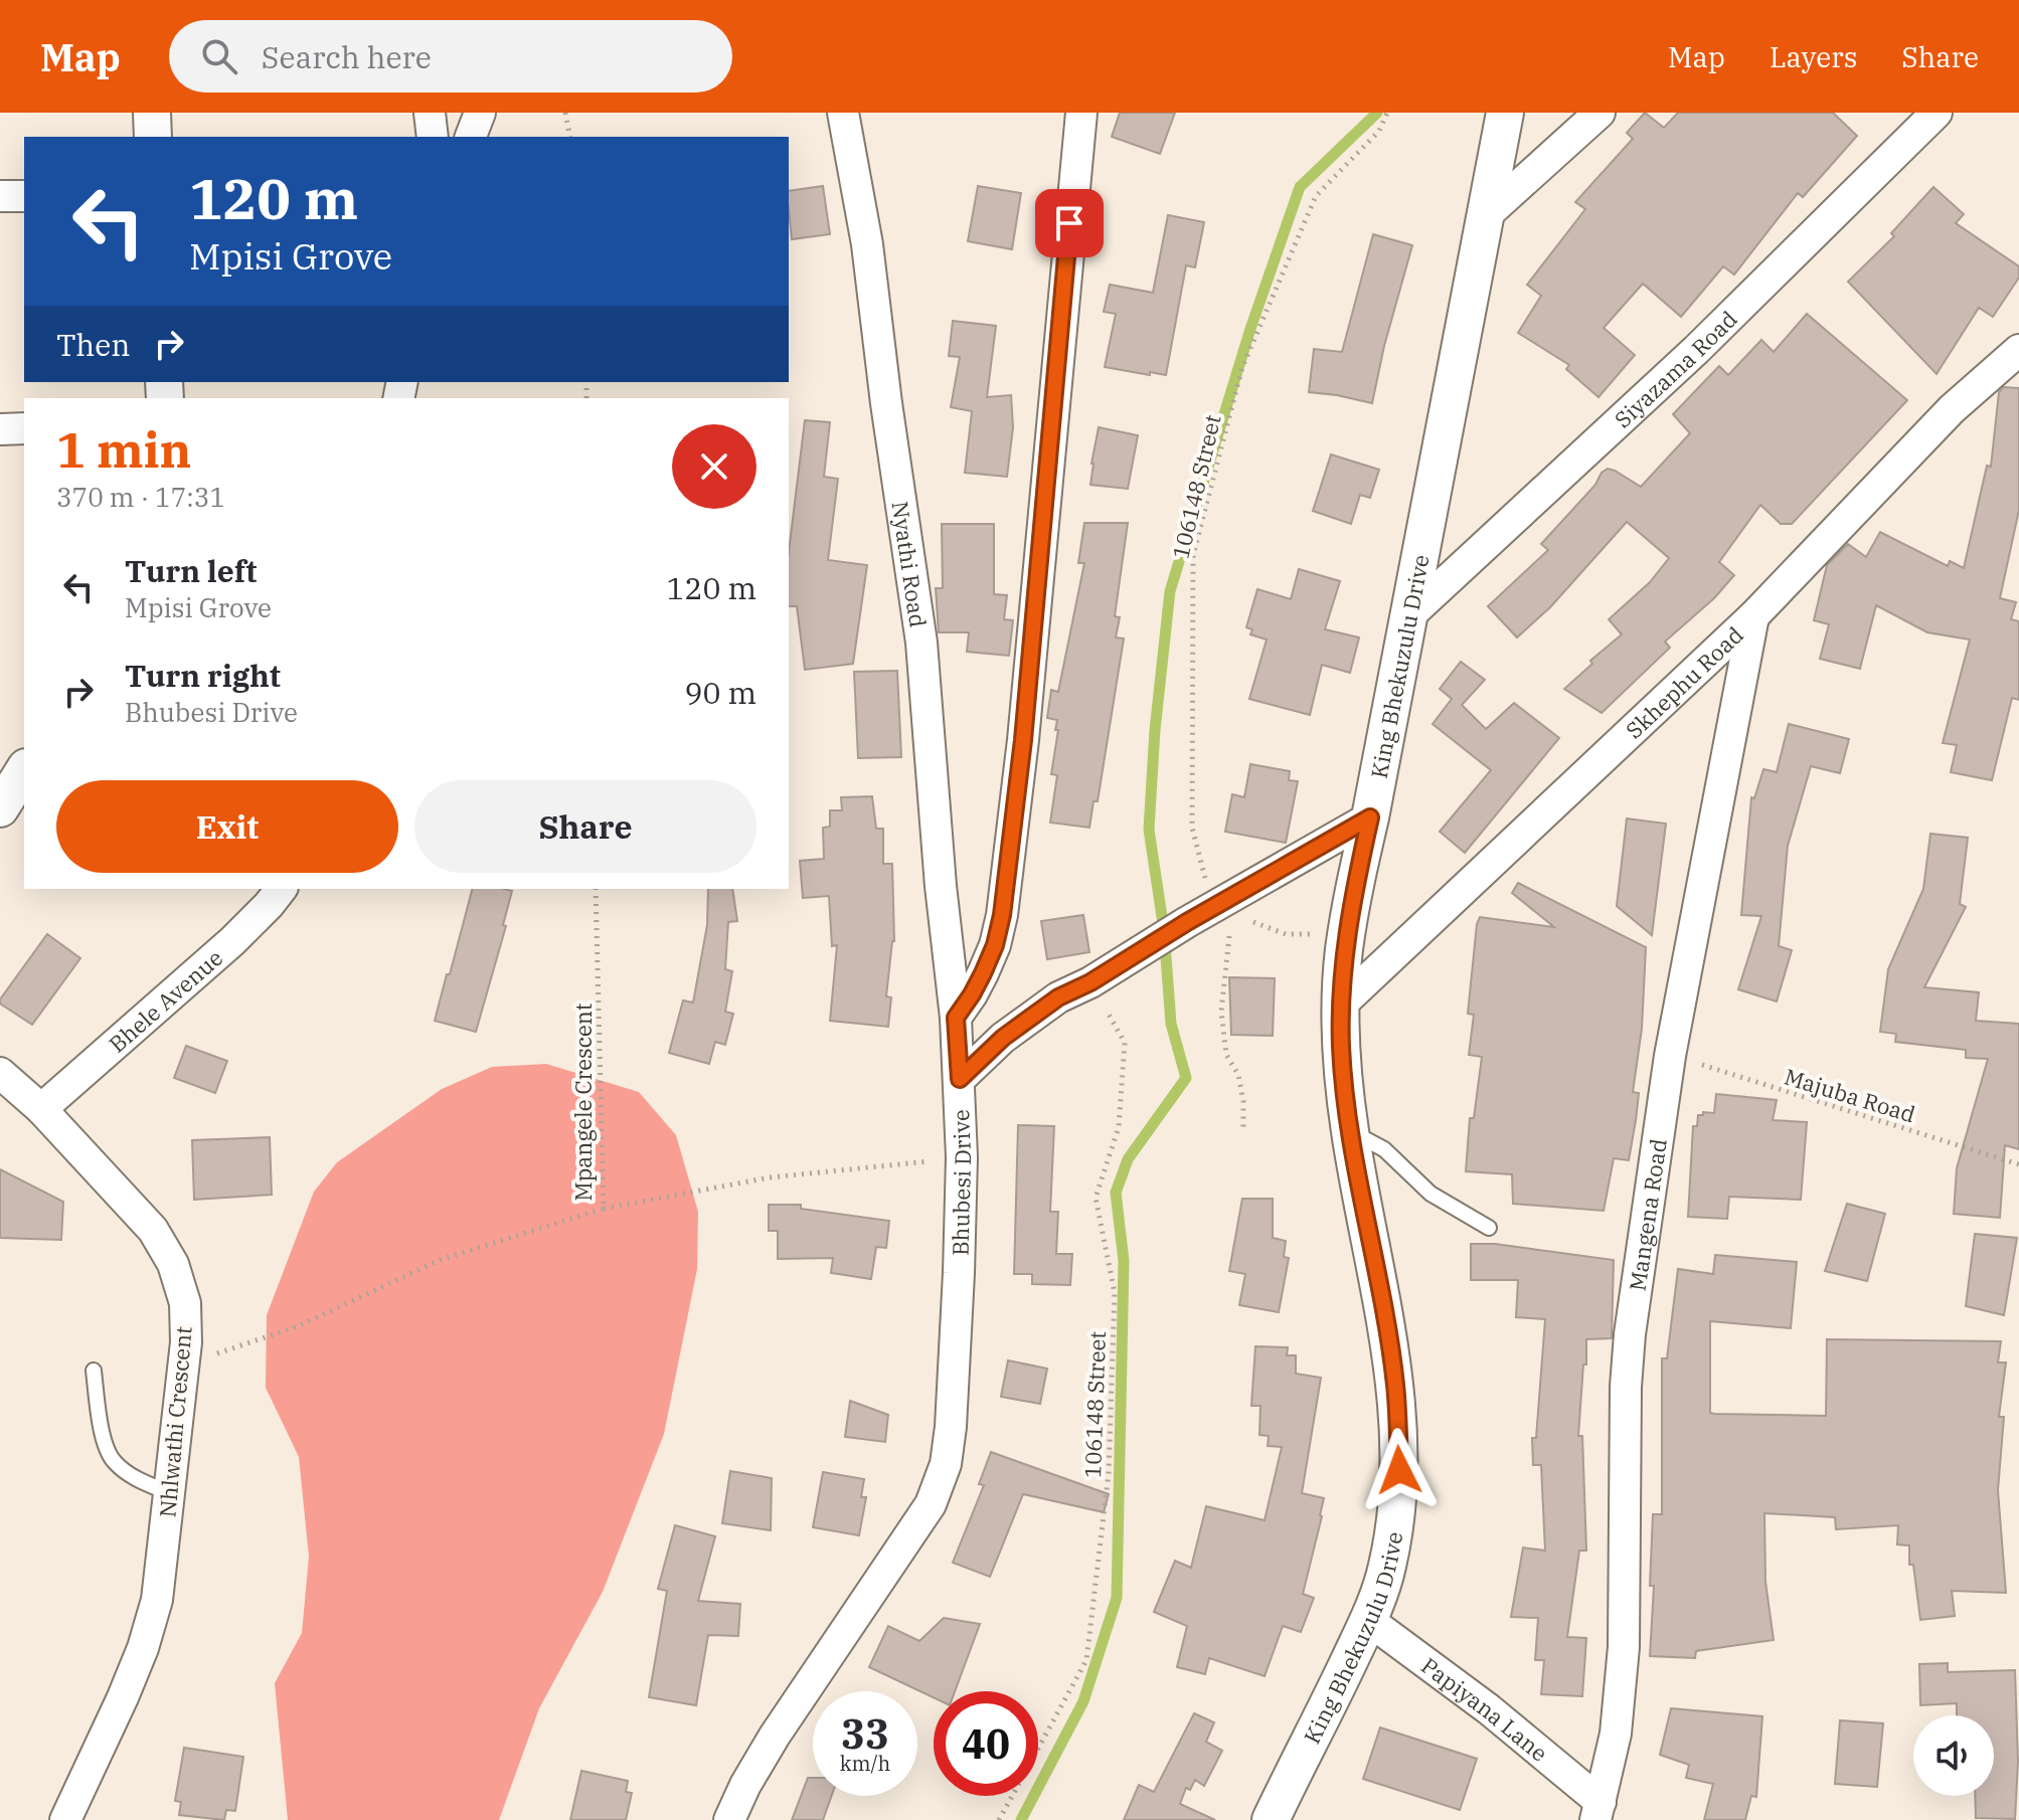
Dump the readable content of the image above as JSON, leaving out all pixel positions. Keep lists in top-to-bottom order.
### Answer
{
  "streets": {
    "street": [
      "Siyazama Road",
      "Nyathi Road",
      "King Bhekuzulu Drive",
      "Skhephu Road",
      "Bhele Avenue",
      "Bhubesi Drive",
      "Mangena Road",
      "Nhlwathi Crescent",
      "Papiyana Lane"
    ],
    "path": ["106148 Street", "Majuba Road", "Mpangele Crescent"]
  },
  "crossings": [
    ["Siyazama Road", "King Bhekuzulu Drive"],
    ["Nyathi Road", "Bhubesi Drive"],
    ["King Bhekuzulu Drive", "Skhephu Road"],
    ["King Bhekuzulu Drive", "Papiyana Lane"],
    ["Skhephu Road", "Mangena Road"],
    ["Bhele Avenue", "Nhlwathi Crescent"],
    ["Majuba Road", "Mangena Road"],
    ["Mpangele Crescent", "Nhlwathi Crescent"],
    ["Mangena Road", "Papiyana Lane"]
  ],
  "page": {
    "header": "Map",
    "search": "Search here",
    "nav": ["Map", "Layers", "Share"],
    "turn": ["120 m", "Mpisi Grove"],
    "then": "Then",
    "heading": ["1 min", "370 m · 17:31"],
    "list": [
      {
        "name": "Turn left",
        "note": "Mpisi Grove",
        "value": "120 m"
      },
      {
        "name": "Turn right",
        "note": "Bhubesi Drive",
        "value": "90 m"
      }
    ],
    "buttons": ["Exit", "Share"],
    "speed": "33 km/h",
    "limit": "40"
  }
}
